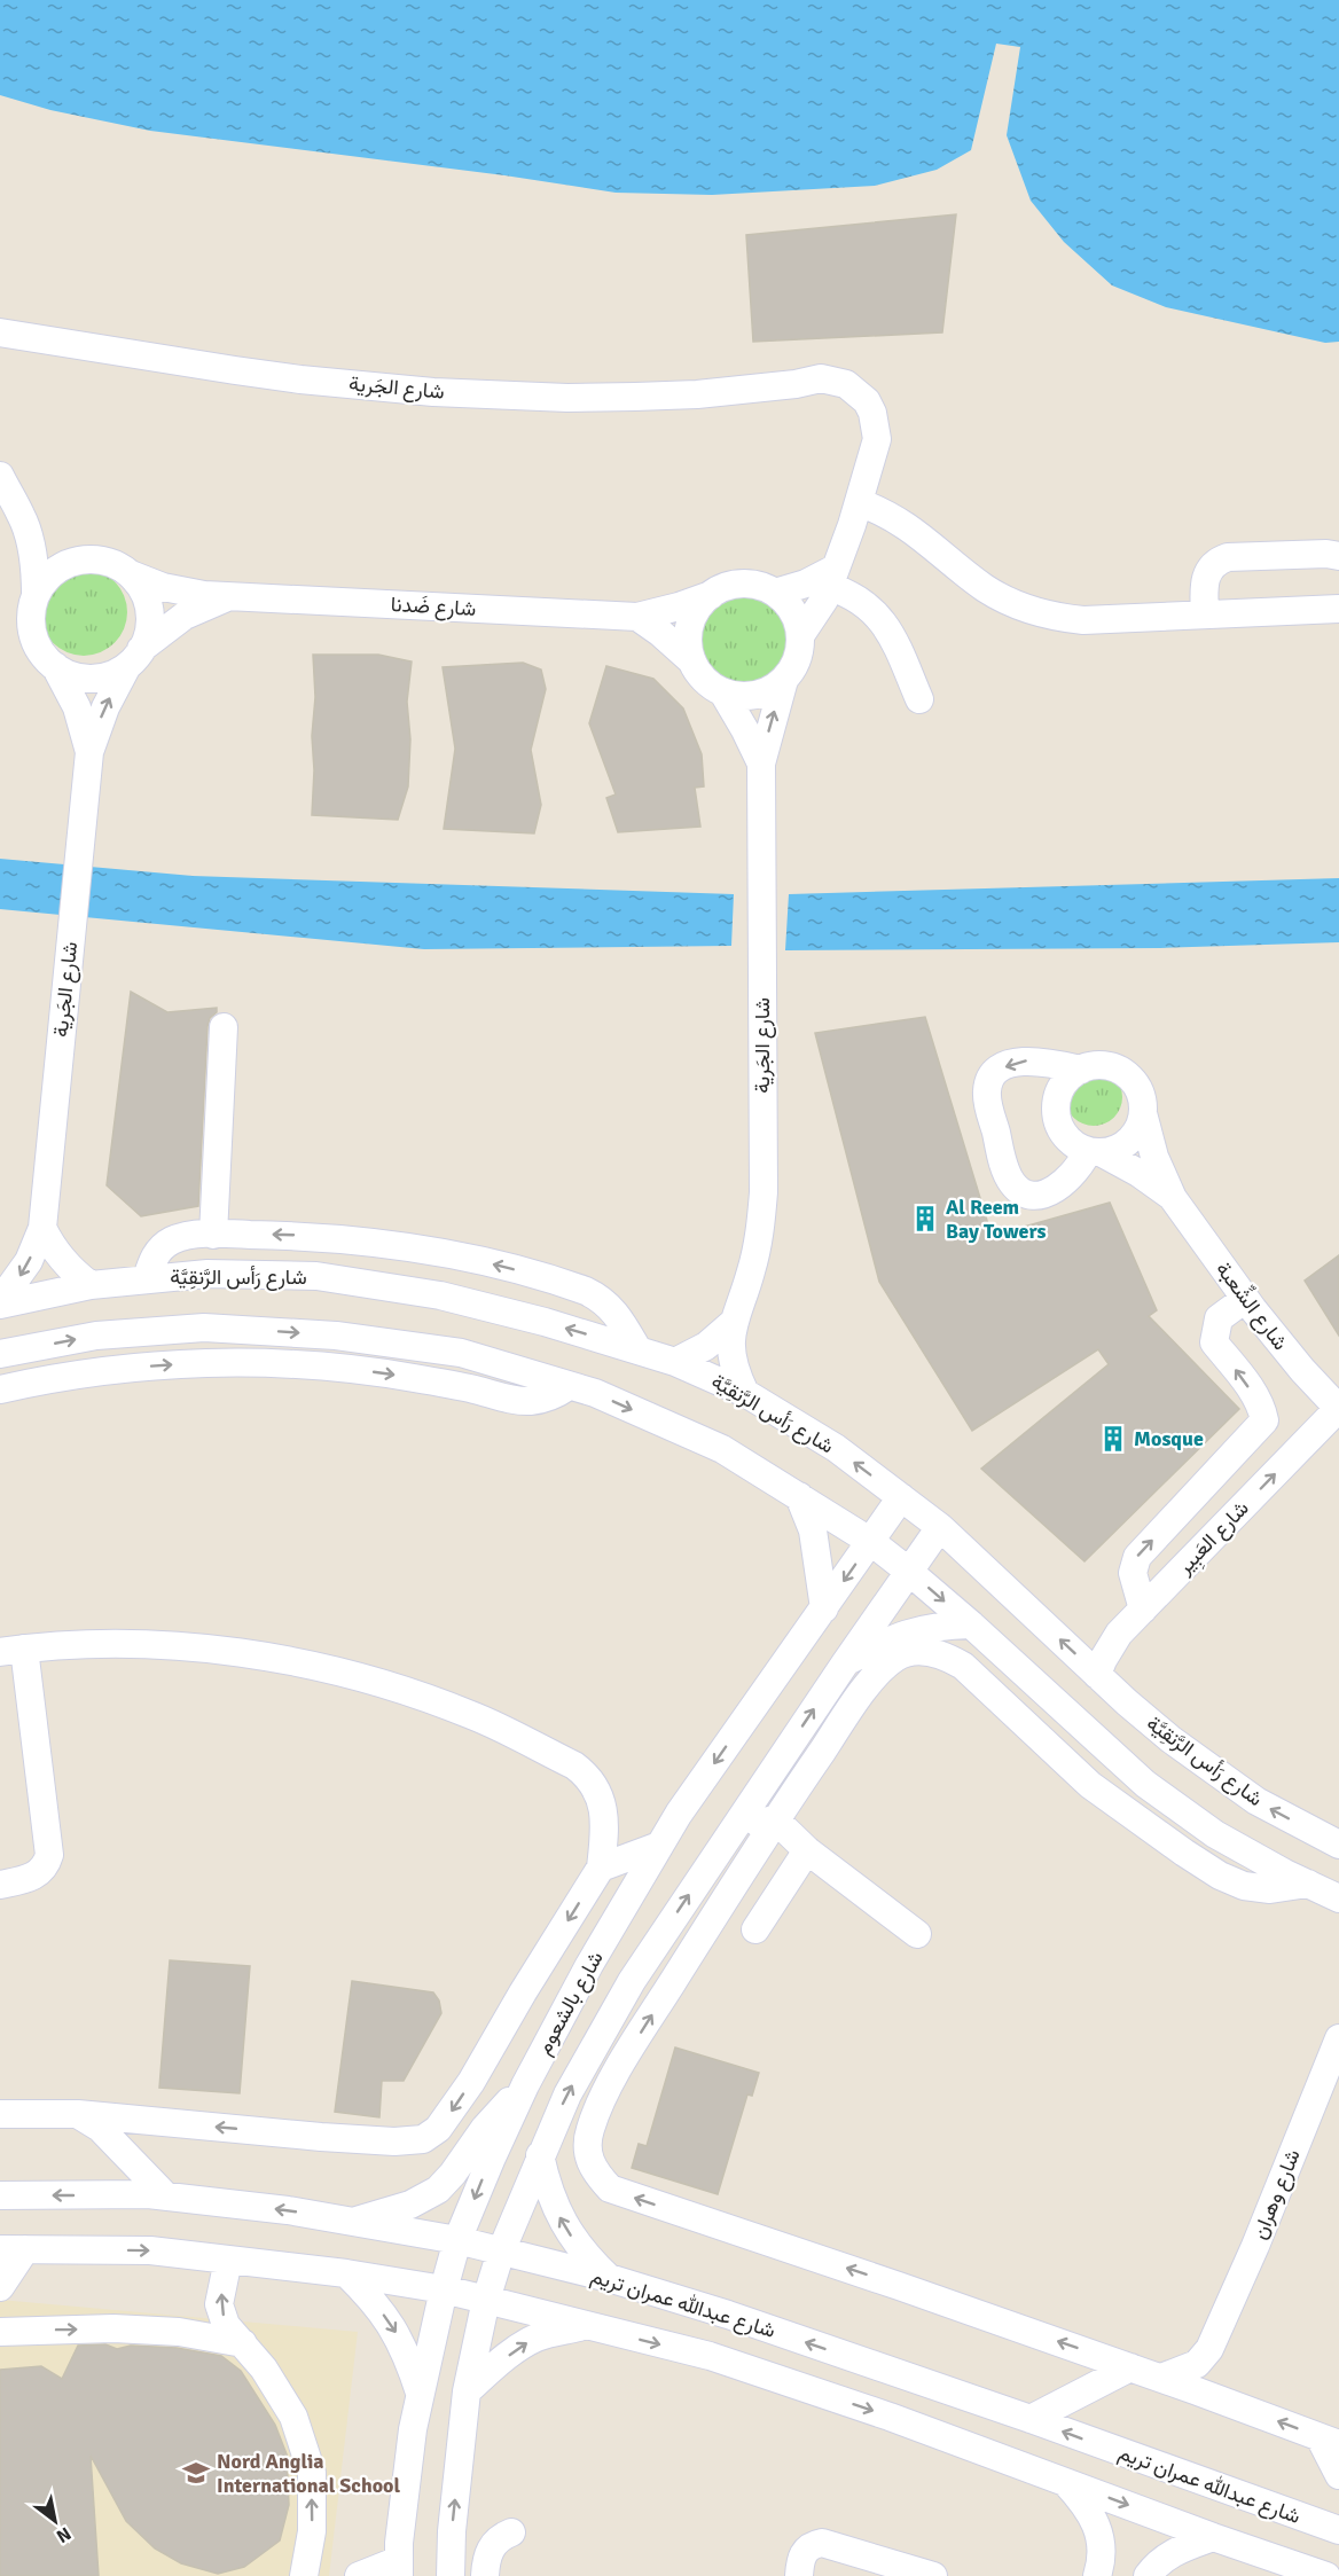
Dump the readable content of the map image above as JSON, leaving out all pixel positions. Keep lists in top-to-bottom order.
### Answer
{
  "streets": {
    "street": [
      "شارع الجَرية",
      "شارع ضَدنا",
      "شارع رَأس الرَّنقِيَّة",
      "شارع الشِّعبة",
      "شارع العَبِير",
      "شارع بالشعوم",
      "شارع وهران",
      "شارع عبدالله عمران تريم"
    ]
  },
  "crossings": [
    ["شارع الجَرية", "شارع ضَدنا"],
    ["شارع الجَرية", "شارع رَأس الرَّنقِيَّة"],
    ["شارع رَأس الرَّنقِيَّة", "شارع العَبِير"],
    ["شارع رَأس الرَّنقِيَّة", "شارع بالشعوم"],
    ["شارع الشِّعبة", "شارع العَبِير"],
    ["شارع بالشعوم", "شارع عبدالله عمران تريم"]
  ],
  "one_way": ["شارع العَبِير"],
  "places": {
    "building": ["Al Reem Bay Towers", "Mosque"],
    "school or university": ["Nord Anglia International School"]
  },
  "north": "bottom right"
}
